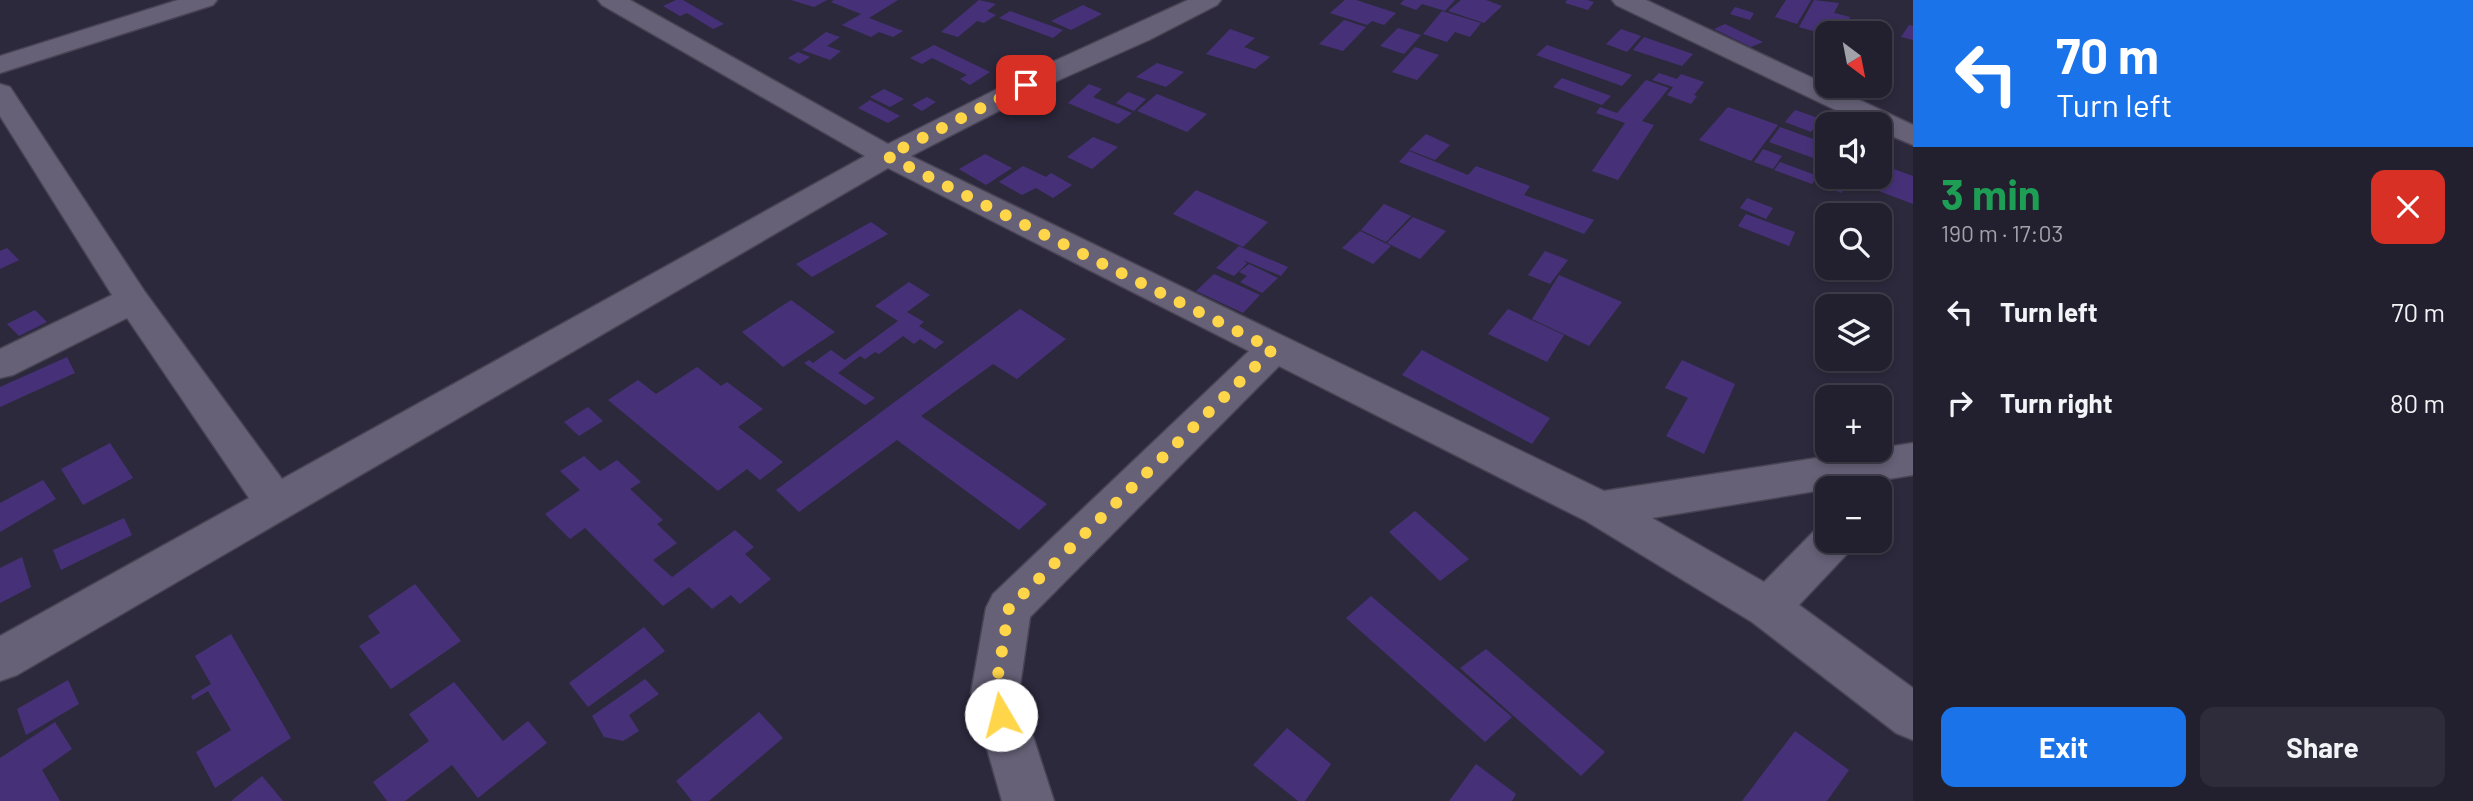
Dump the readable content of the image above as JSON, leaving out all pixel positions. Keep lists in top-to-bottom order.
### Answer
{
  "north": "bottom right",
  "page": {
    "turn": ["70 m", "Turn left"],
    "map_buttons": ["+", "−"],
    "heading": ["3 min", "190 m · 17:03"],
    "list": [
      {
        "name": "Turn left",
        "value": "70 m"
      },
      {
        "name": "Turn right",
        "value": "80 m"
      }
    ],
    "buttons": ["Exit", "Share"]
  }
}
